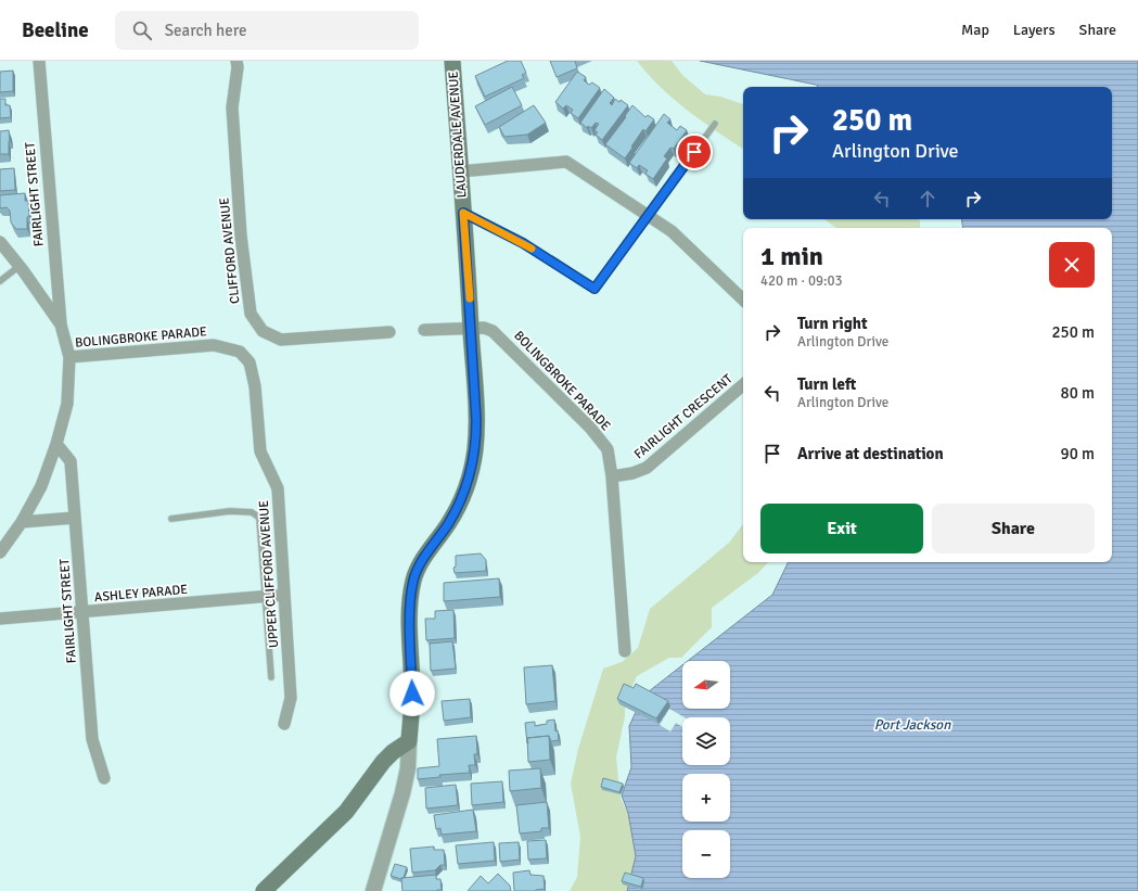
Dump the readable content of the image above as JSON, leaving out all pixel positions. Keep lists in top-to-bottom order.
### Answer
{
  "streets": {
    "main road": ["LAUDERDALE AVENUE"],
    "street": [
      "FAIRLIGHT STREET",
      "CLIFFORD AVENUE",
      "BOLINGBROKE PARADE",
      "FAIRLIGHT CRESCENT",
      "UPPER CLIFFORD AVENUE",
      "ASHLEY PARADE"
    ]
  },
  "crossings": [
    ["LAUDERDALE AVENUE", "BOLINGBROKE PARADE"],
    ["FAIRLIGHT STREET", "ASHLEY PARADE"],
    ["BOLINGBROKE PARADE", "FAIRLIGHT CRESCENT"],
    ["BOLINGBROKE PARADE", "UPPER CLIFFORD AVENUE"],
    ["UPPER CLIFFORD AVENUE", "ASHLEY PARADE"]
  ],
  "water": ["Port Jackson"],
  "north": "left",
  "page": {
    "header": "Beeline",
    "search": "Search here",
    "nav": ["Map", "Layers", "Share"],
    "turn": ["250 m", "Arlington Drive"],
    "heading": ["1 min", "420 m · 09:03"],
    "list": [
      {
        "name": "Turn right",
        "note": "Arlington Drive",
        "value": "250 m"
      },
      {
        "name": "Turn left",
        "note": "Arlington Drive",
        "value": "80 m"
      },
      {
        "name": "Arrive at destination",
        "value": "90 m"
      }
    ],
    "buttons": ["Exit", "Share"],
    "map_buttons": ["+", "−"]
  }
}
